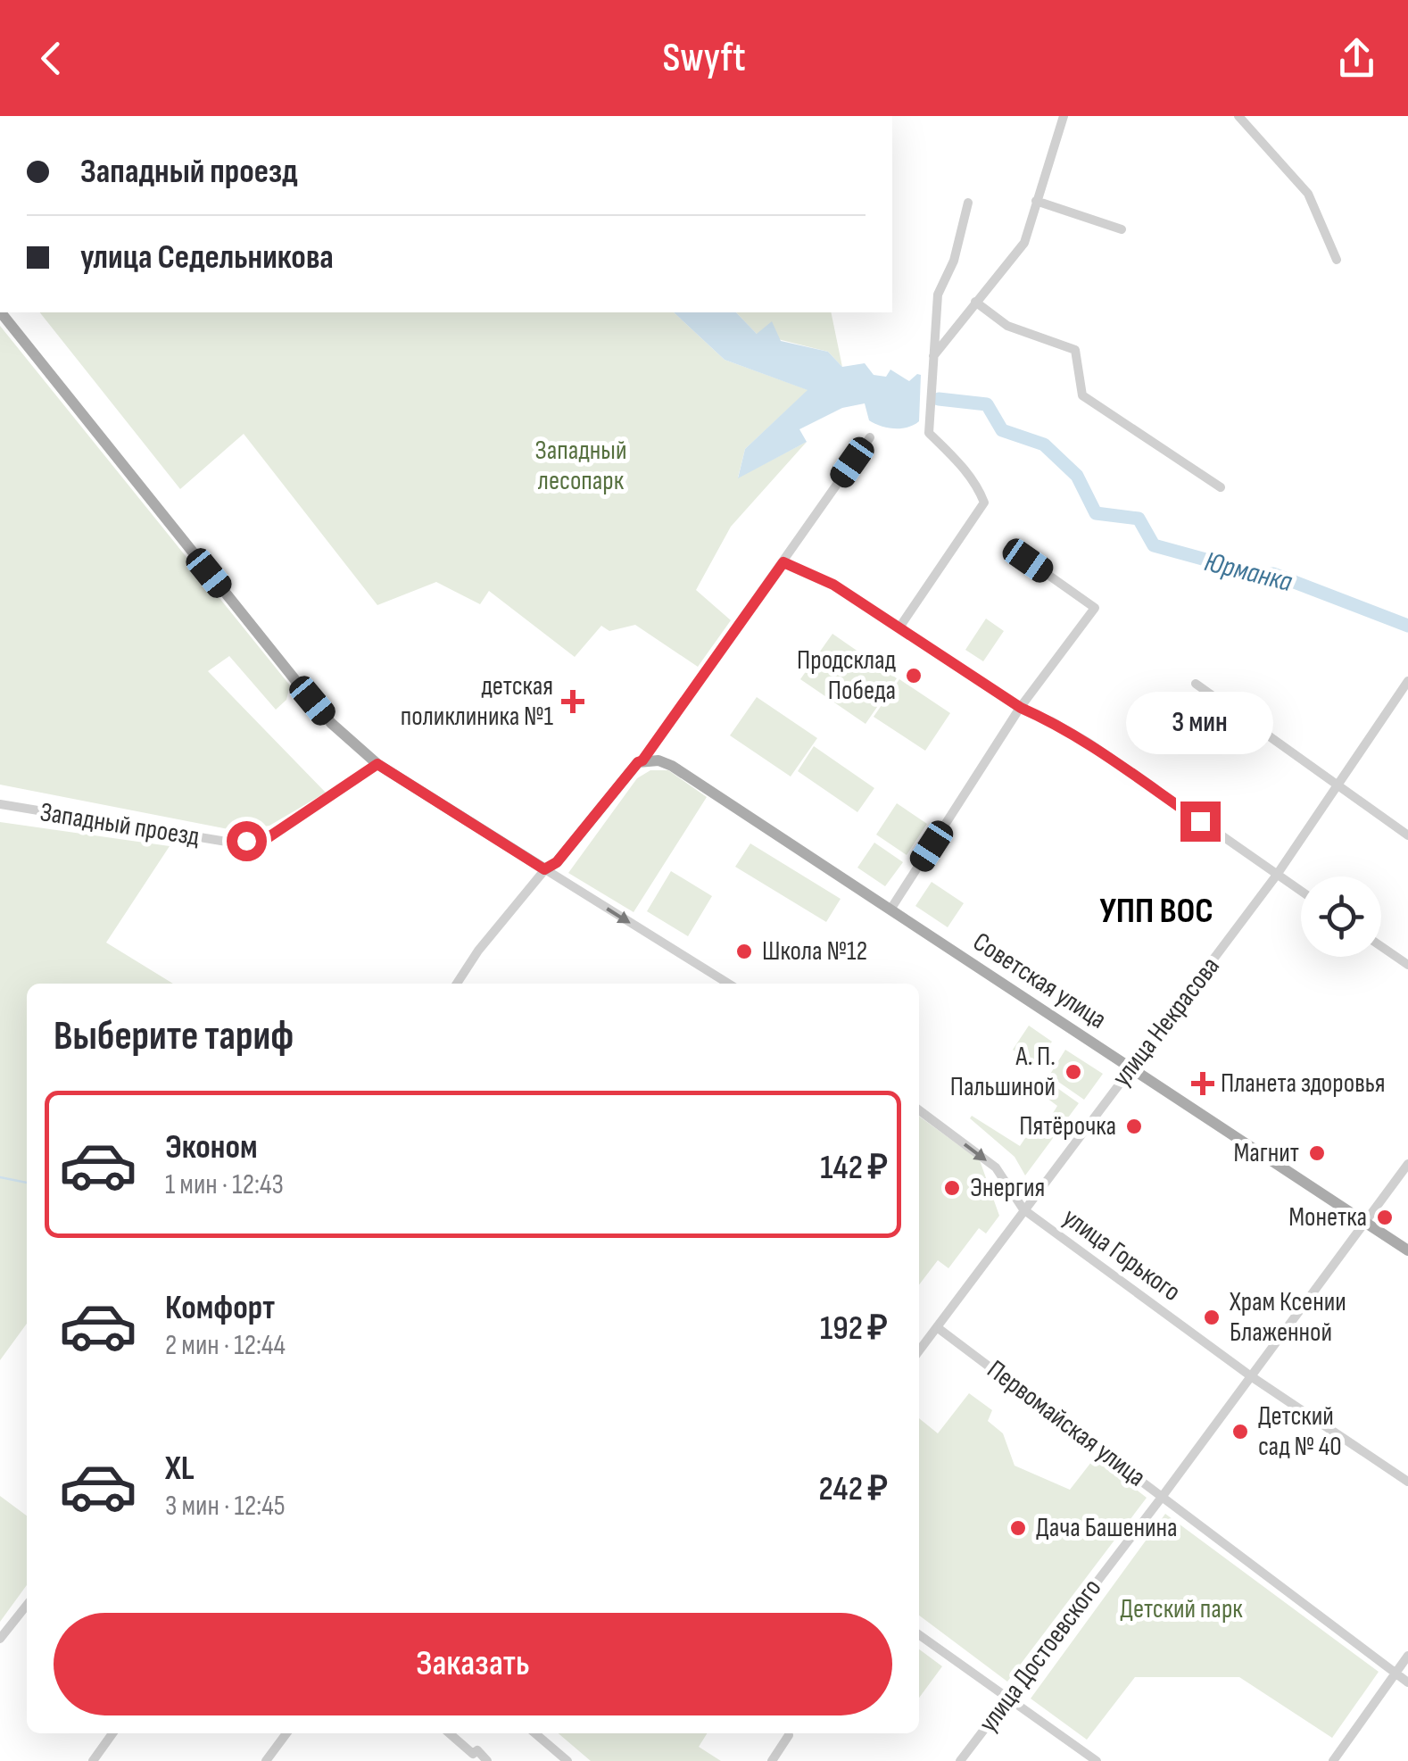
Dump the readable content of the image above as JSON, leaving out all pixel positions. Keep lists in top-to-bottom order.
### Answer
{
  "streets": {
    "main road": ["Советская улица"],
    "street": [
      "Западный проезд",
      "улица Некрасова",
      "улица Горького",
      "Первомайская улица",
      "улица Достоевского"
    ]
  },
  "crossings": [
    ["Советская улица", "улица Некрасова"],
    ["Советская улица", "улица Достоевского"],
    ["улица Некрасова", "улица Горького"],
    ["улица Некрасова", "Первомайская улица"],
    ["улица Горького", "улица Достоевского"],
    ["Первомайская улица", "улица Достоевского"]
  ],
  "districts": ["УПП ВОС"],
  "water": ["Юрманка"],
  "parks": ["Западный лесопарк", "Детский парк"],
  "places": {
    "other": [
      "Продсклад Победа",
      "Школа №12",
      "А. П. Пальшиной",
      "Пятёрочка",
      "Магнит",
      "Энергия",
      "Монетка",
      "Храм Ксении Блаженной",
      "Детский сад № 40",
      "Дача Башенина"
    ],
    "health": ["детская поликлиника №1", "Планета здоровья"]
  },
  "page": {
    "header": "Swyft",
    "banner": ["Западный проезд", "улица Седельникова"],
    "bubble": "3 мин",
    "heading": "Выберите тариф",
    "list": [
      {
        "name": "Эконом",
        "note": "1 мин · 12:43",
        "value": "142 ₽"
      },
      {
        "name": "Комфорт",
        "note": "2 мин · 12:44",
        "value": "192 ₽"
      },
      {
        "name": "XL",
        "note": "3 мин · 12:45",
        "value": "242 ₽"
      }
    ],
    "buttons": "Заказать"
  }
}
